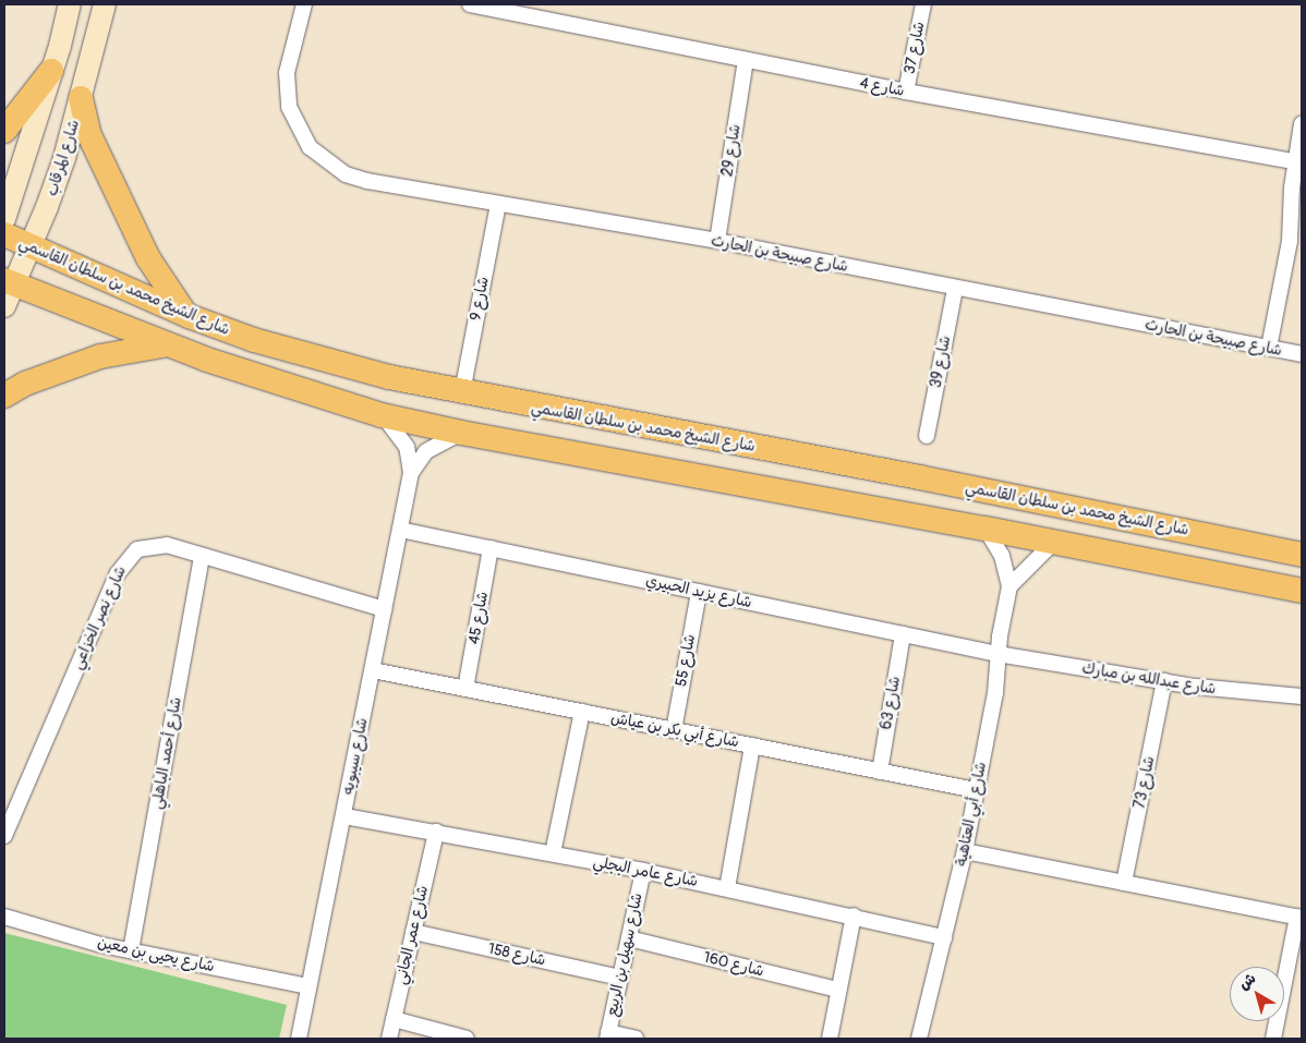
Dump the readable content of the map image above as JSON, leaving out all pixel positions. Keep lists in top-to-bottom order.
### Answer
{
  "streets": {
    "main road": ["شارع المرقاب", "شارع الشيخ محمد بن سلطان القاسمي"],
    "street": [
      "شارع 37",
      "شارع 4",
      "شارع 29",
      "شارع صبيحة بن الحارث",
      "شارع 9",
      "شارع 39",
      "شارع يزيد الحبيري",
      "شارع نصر الخزاعي",
      "شارع 45",
      "شارع 55",
      "شارع عبدالله بن مبارك",
      "شارع 63",
      "شارع أبي بكر بن عياش",
      "شارع أحمد الباهلي",
      "شارع سيبويه",
      "شارع 73",
      "شارع أبي العتاهية",
      "شارع عامر البجلي",
      "شارع عمر الجاني",
      "شارع يحيى بن معين",
      "شارع 158",
      "شارع سهيل بن الربيع",
      "شارع 160"
    ]
  },
  "crossings": [
    ["شارع 37", "شارع 4"],
    ["شارع 4", "شارع 29"],
    ["شارع 29", "شارع صبيحة بن الحارث"],
    ["شارع المرقاب", "شارع الشيخ محمد بن سلطان القاسمي"],
    ["شارع صبيحة بن الحارث", "شارع 9"],
    ["شارع صبيحة بن الحارث", "شارع 39"],
    ["شارع الشيخ محمد بن سلطان القاسمي", "شارع 9"],
    ["شارع يزيد الحبيري", "شارع 45"],
    ["شارع يزيد الحبيري", "شارع 55"],
    ["شارع يزيد الحبيري", "شارع عبدالله بن مبارك"],
    ["شارع يزيد الحبيري", "شارع 63"],
    ["شارع يزيد الحبيري", "شارع سيبويه"],
    ["شارع يزيد الحبيري", "شارع أبي العتاهية"],
    ["شارع نصر الخزاعي", "شارع أحمد الباهلي"],
    ["شارع نصر الخزاعي", "شارع سيبويه"],
    ["شارع 45", "شارع أبي بكر بن عياش"],
    ["شارع 55", "شارع أبي بكر بن عياش"],
    ["شارع عبدالله بن مبارك", "شارع 73"],
    ["شارع عبدالله بن مبارك", "شارع أبي العتاهية"],
    ["شارع 63", "شارع أبي بكر بن عياش"],
    ["شارع أبي بكر بن عياش", "شارع سيبويه"],
    ["شارع أبي بكر بن عياش", "شارع أبي العتاهية"],
    ["شارع أحمد الباهلي", "شارع يحيى بن معين"],
    ["شارع سيبويه", "شارع عامر البجلي"],
    ["شارع سيبويه", "شارع يحيى بن معين"],
    ["شارع أبي العتاهية", "شارع عامر البجلي"],
    ["شارع عامر البجلي", "شارع عمر الجاني"],
    ["شارع عامر البجلي", "شارع سهيل بن الربيع"],
    ["شارع عمر الجاني", "شارع 158"],
    ["شارع 158", "شارع سهيل بن الربيع"],
    ["شارع سهيل بن الربيع", "شارع 160"]
  ],
  "north": "top left"
}
